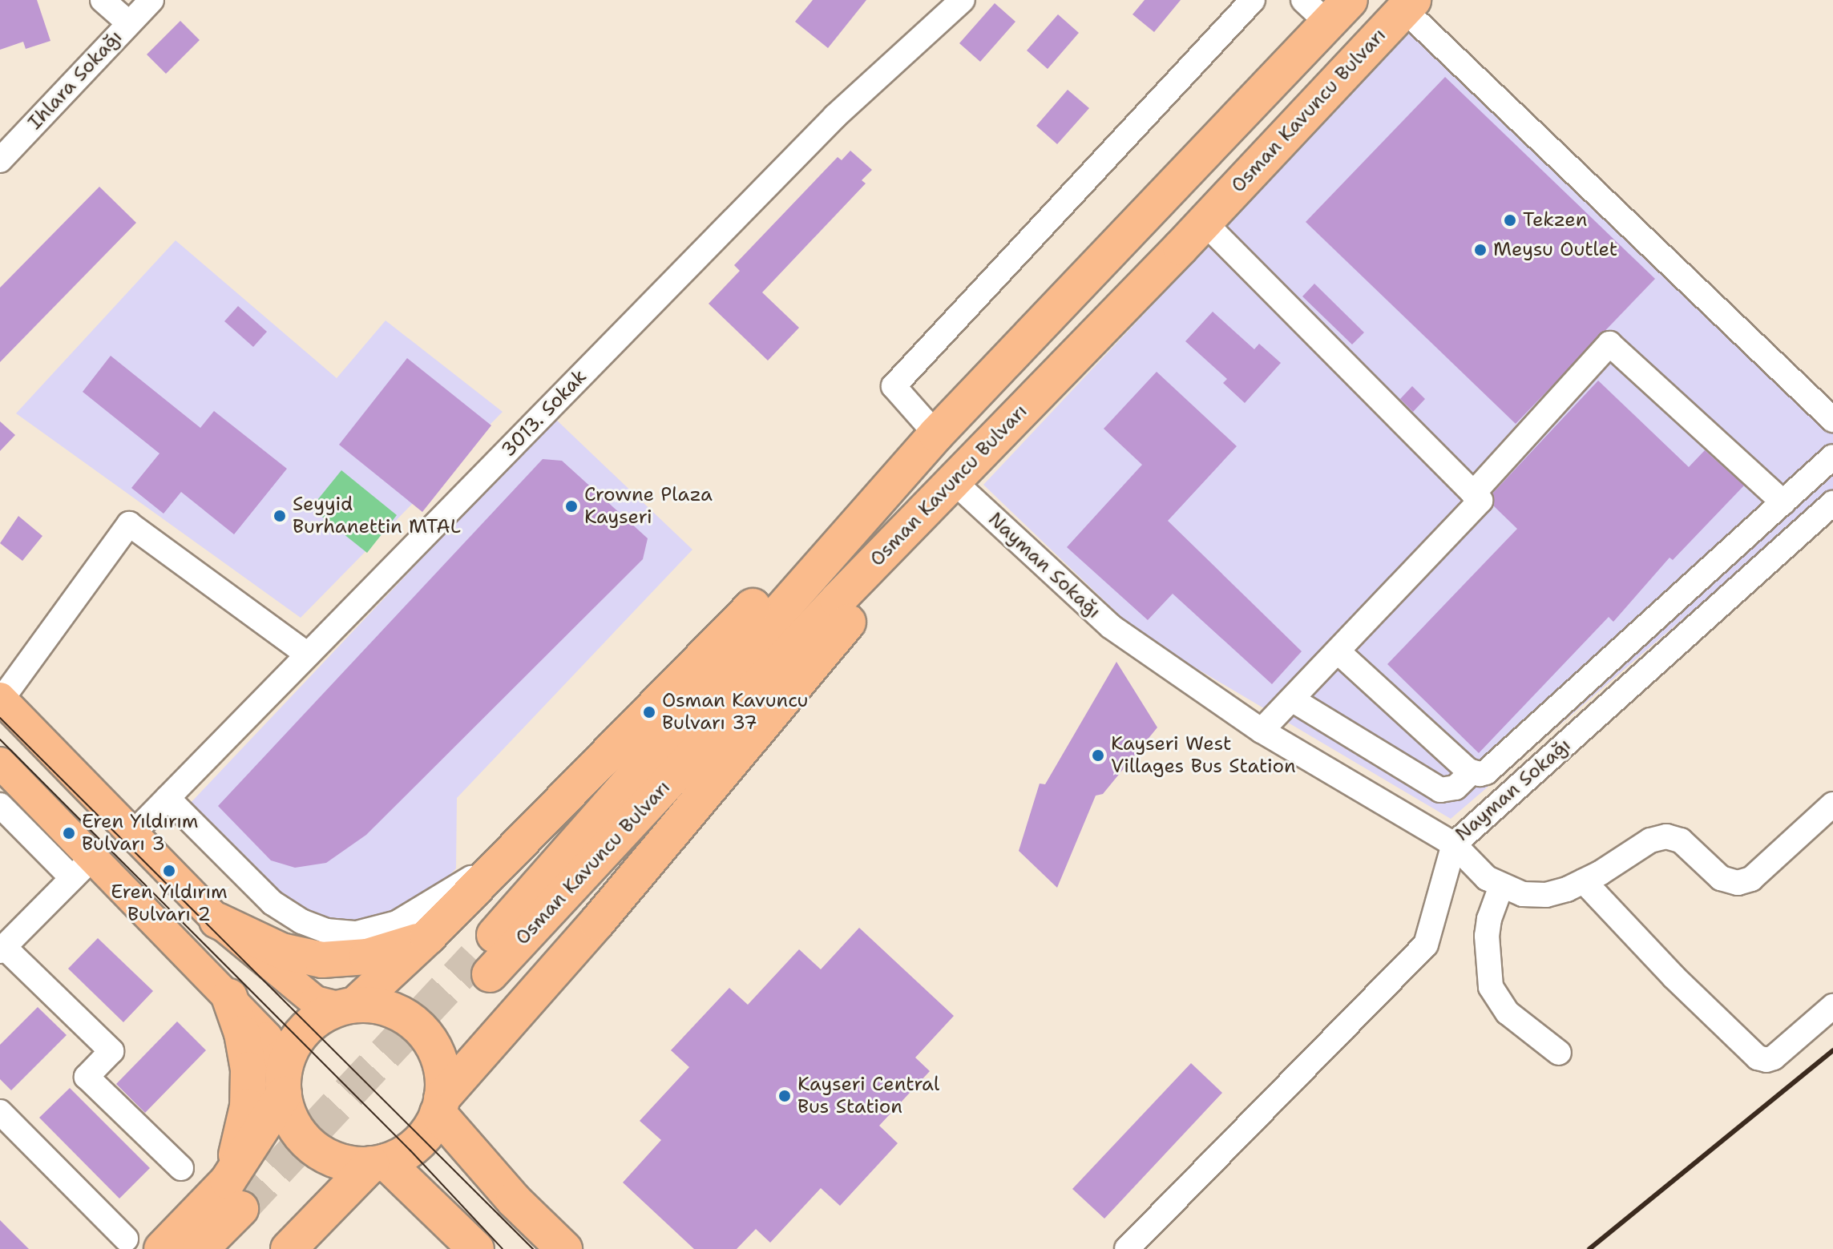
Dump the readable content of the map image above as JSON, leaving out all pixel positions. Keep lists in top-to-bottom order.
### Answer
{
  "streets": {
    "highway": ["Osman Kavuncu Bulvarı"],
    "street": ["Ihlara Sokağı", "3013. Sokak", "Nayman Sokağı"]
  },
  "crossings": [
    ["Osman Kavuncu Bulvarı", "Nayman Sokağı"]
  ],
  "places": [
    "Tekzen",
    "Meysu Outlet",
    "Crowne Plaza Kayseri",
    "Seyyid Burhanettin MTAL",
    "Osman Kavuncu Bulvarı 37",
    "Kayseri West Villages Bus Station",
    "Eren Yıldırım Bulvarı 3",
    "Eren Yıldırım Bulvarı 2",
    "Kayseri Central Bus Station"
  ]
}
